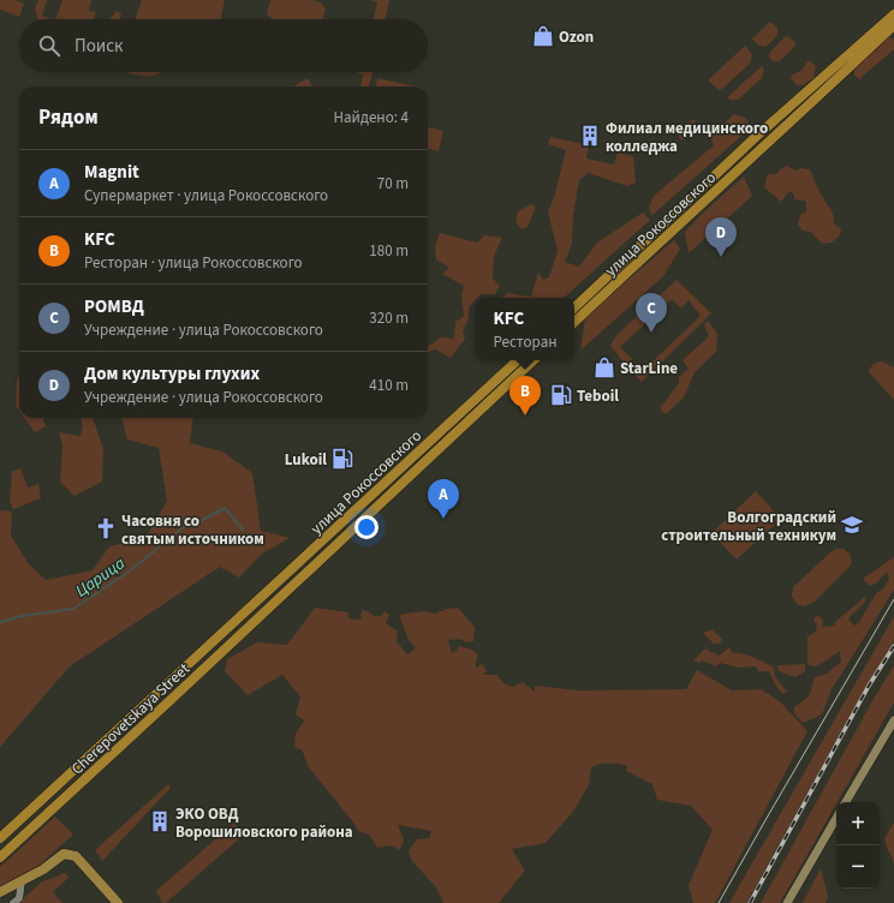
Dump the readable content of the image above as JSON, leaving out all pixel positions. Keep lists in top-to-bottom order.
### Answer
{
  "streets": {
    "highway": ["улица Рокоссовского", "Cherepovetskaya Street"]
  },
  "crossings": [
    ["улица Рокоссовского", "Cherepovetskaya Street"]
  ],
  "water": ["Царица"],
  "places": {
    "shop": ["Ozon", "StarLine"],
    "building": ["Филиал медицинского колледжа", "ЭКО ОВД Ворошиловского района"],
    "fuel station": ["Teboil", "Lukoil"],
    "school or university": ["Волгоградский строительный техникум"],
    "church": ["Часовня со святым источником"]
  },
  "page": {
    "search": "Поиск",
    "heading": ["Рядом", "Найдено: 4"],
    "list": [
      {
        "mark": "A",
        "name": "Magnit",
        "note": "Супермаркет · улица Рокоссовского",
        "value": "70 m"
      },
      {
        "mark": "B",
        "name": "KFC",
        "note": "Ресторан · улица Рокоссовского",
        "value": "180 m"
      },
      {
        "mark": "C",
        "name": "РОМВД",
        "note": "Учреждение · улица Рокоссовского",
        "value": "320 m"
      },
      {
        "mark": "D",
        "name": "Дом культуры глухих",
        "note": "Учреждение · улица Рокоссовского",
        "value": "410 m"
      }
    ],
    "pins": [
      "D",
      "C",
      "B",
      "A"
    ],
    "popup": ["KFC", "Ресторан"],
    "map_buttons": ["+", "−"]
  }
}
